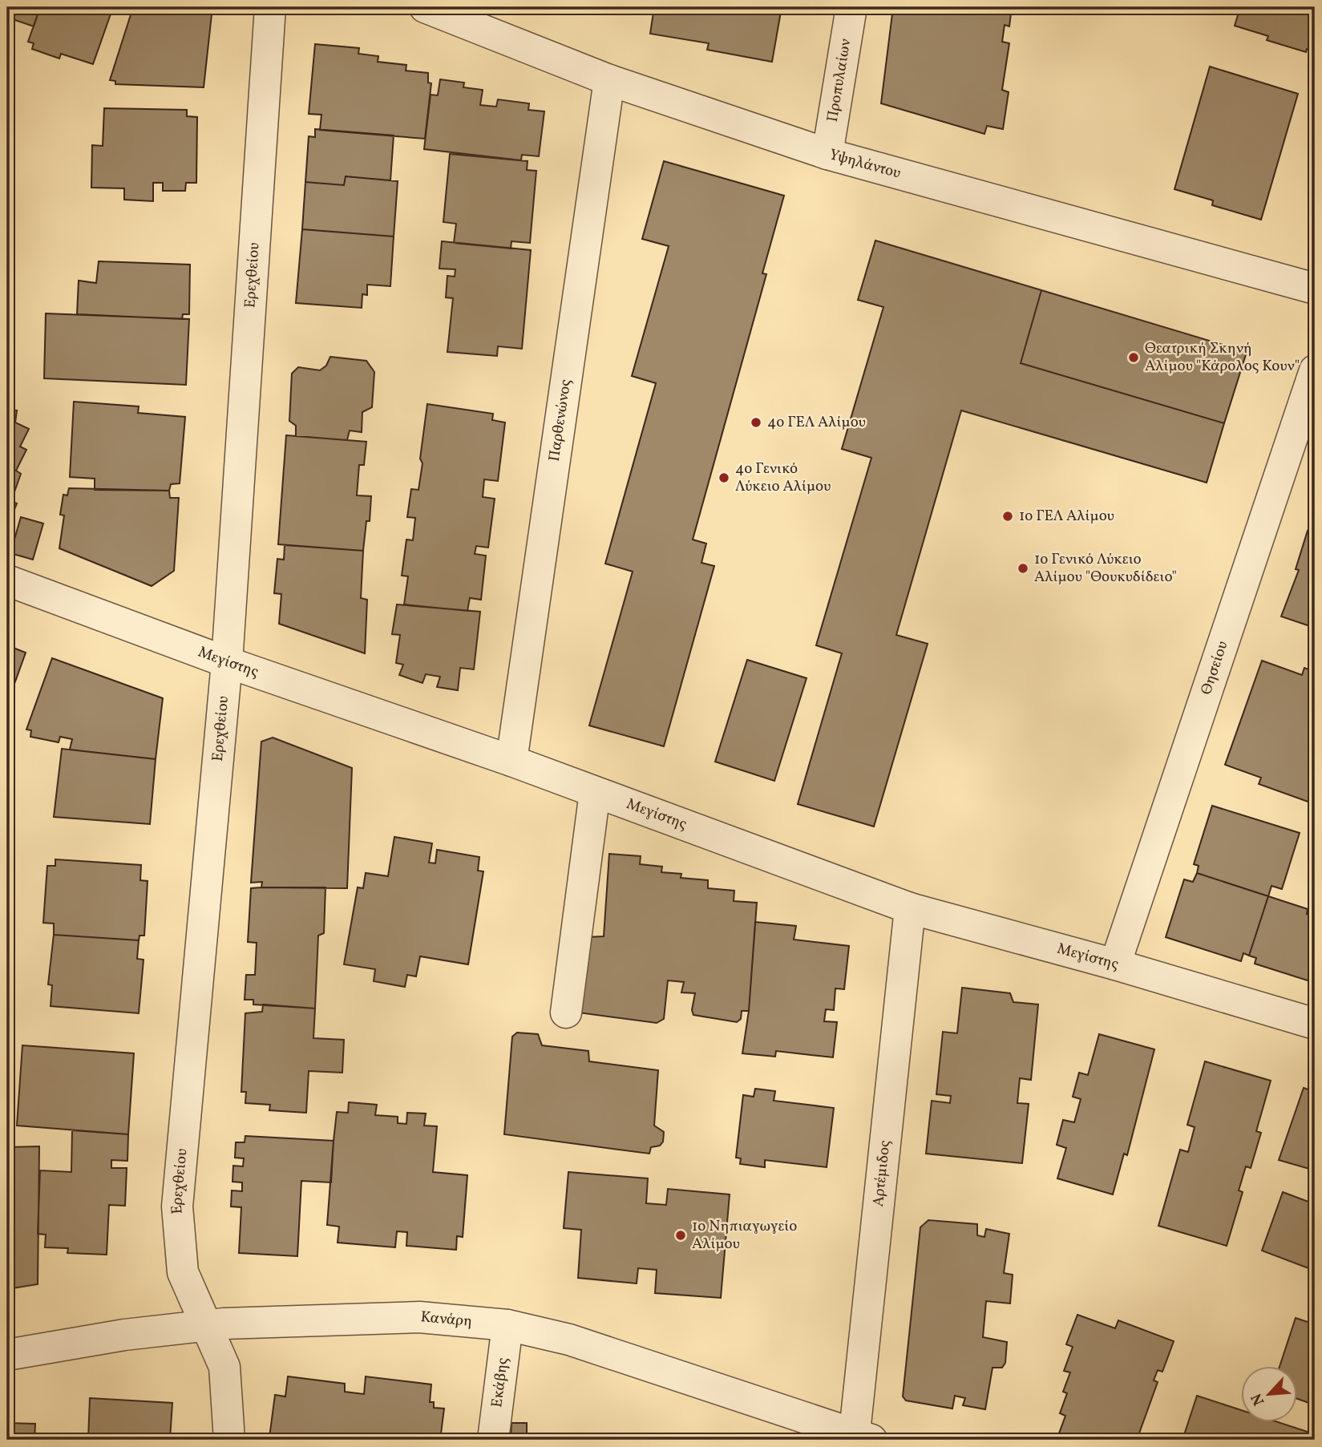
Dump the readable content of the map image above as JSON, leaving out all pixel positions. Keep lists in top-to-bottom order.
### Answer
{
  "streets": {
    "street": [
      "Προπυλαίων",
      "Υψηλάντου",
      "Ερεχθείου",
      "Παρθενώνος",
      "Μεγίστης",
      "Θησείου",
      "Αρτέμιδος",
      "Κανάρη",
      "Εκάβης"
    ]
  },
  "crossings": [
    ["Προπυλαίων", "Υψηλάντου"],
    ["Υψηλάντου", "Παρθενώνος"],
    ["Ερεχθείου", "Μεγίστης"],
    ["Ερεχθείου", "Κανάρη"],
    ["Παρθενώνος", "Μεγίστης"],
    ["Μεγίστης", "Θησείου"],
    ["Μεγίστης", "Αρτέμιδος"],
    ["Αρτέμιδος", "Κανάρη"],
    ["Κανάρη", "Εκάβης"]
  ],
  "places": [
    "Θεατρική Σκηνή Αλίμου \"Κάρολος Κουν\"",
    "4ο ΓΕΛ Αλίμου",
    "4ο Γενικό Λύκειο Αλίμου",
    "1ο ΓΕΛ Αλίμου",
    "1ο Γενικό Λύκειο Αλίμου \"Θουκυδίδειο\"",
    "1o Νηπιαγωγείο Αλίμου"
  ],
  "north": "bottom left"
}
